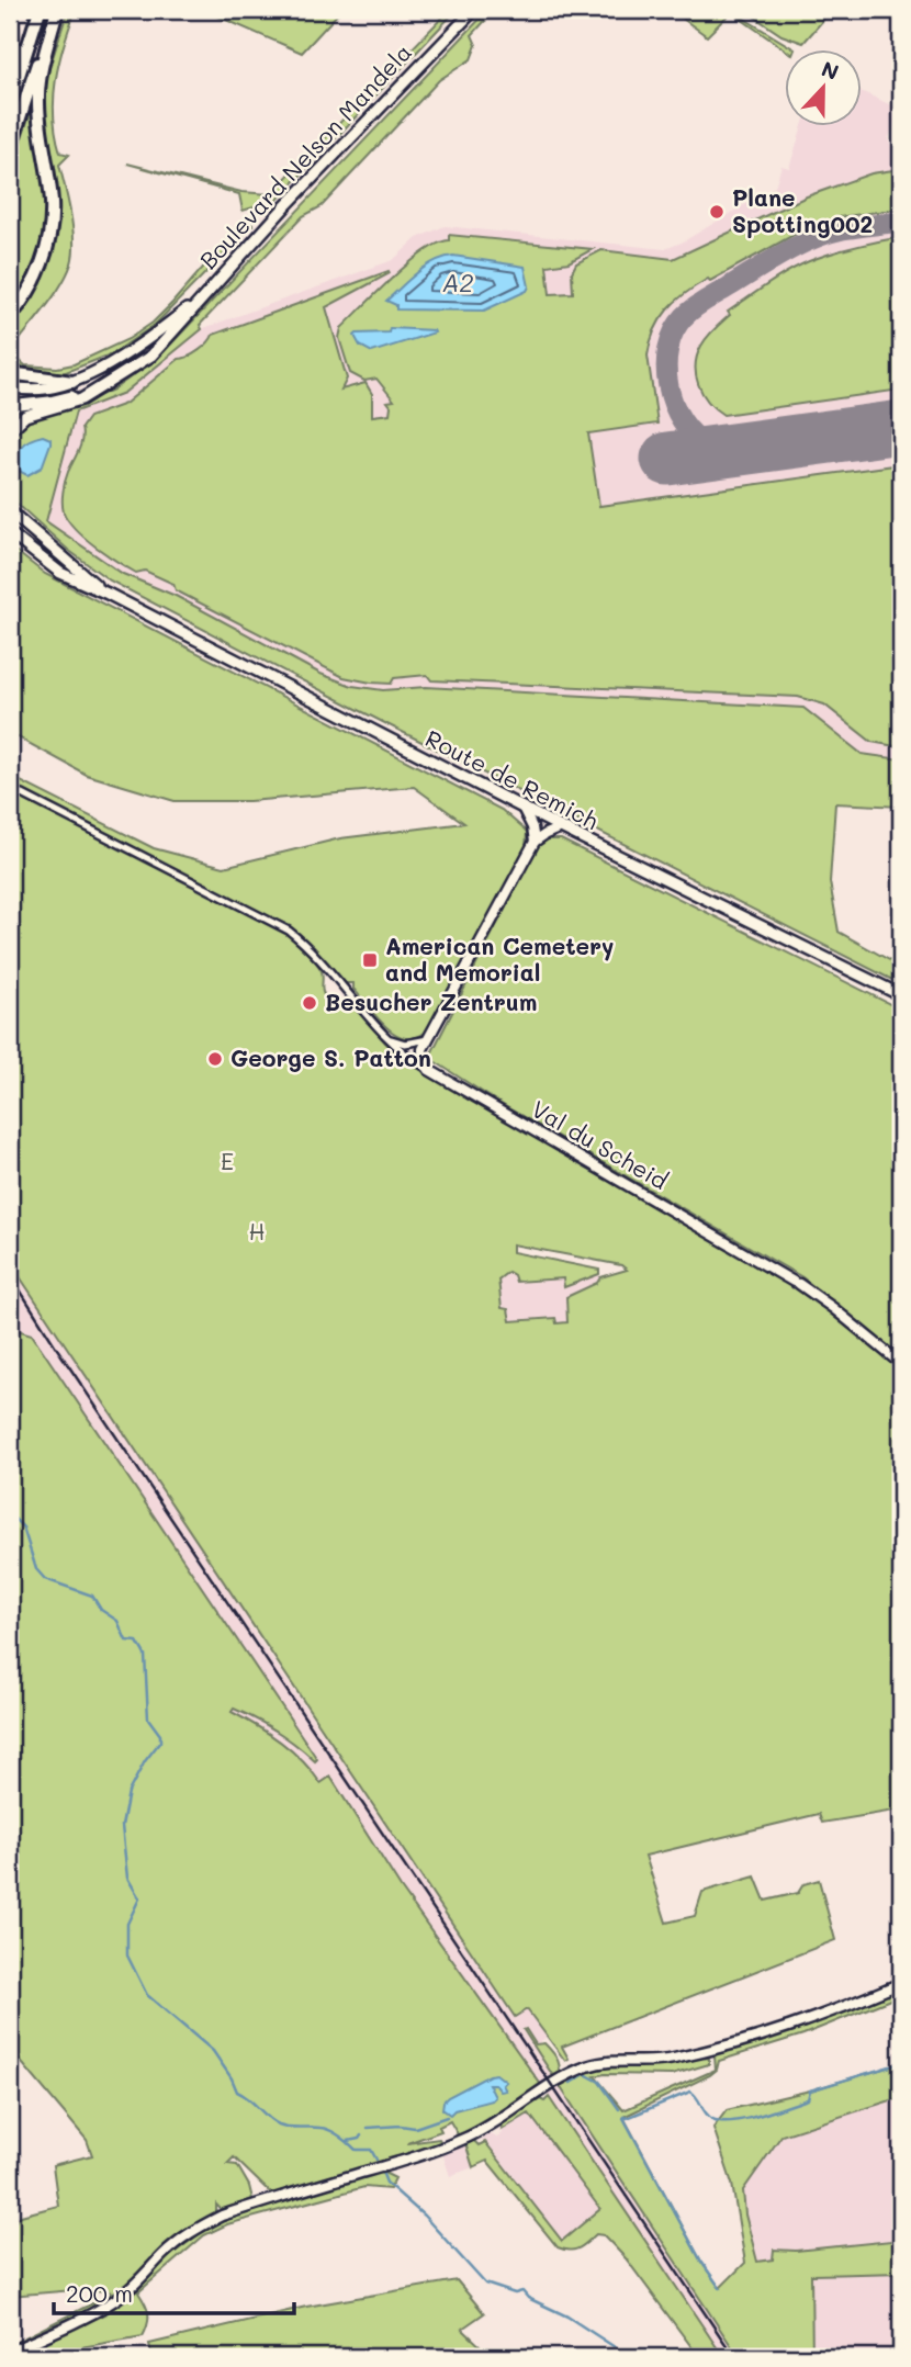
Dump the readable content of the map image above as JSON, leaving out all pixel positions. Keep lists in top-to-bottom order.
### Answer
{
  "streets": {
    "main road": ["Boulevard Nelson Mandela", "Route de Remich", "Val du Scheid"]
  },
  "water": ["A2"],
  "parks": ["E", "H"],
  "places": {
    "other": ["Plane Spotting002", "Besucher Zentrum", "George S. Patton"],
    "transit": ["American Cemetery and Memorial"]
  },
  "scale_bar": "200 m",
  "north": "top"
}
